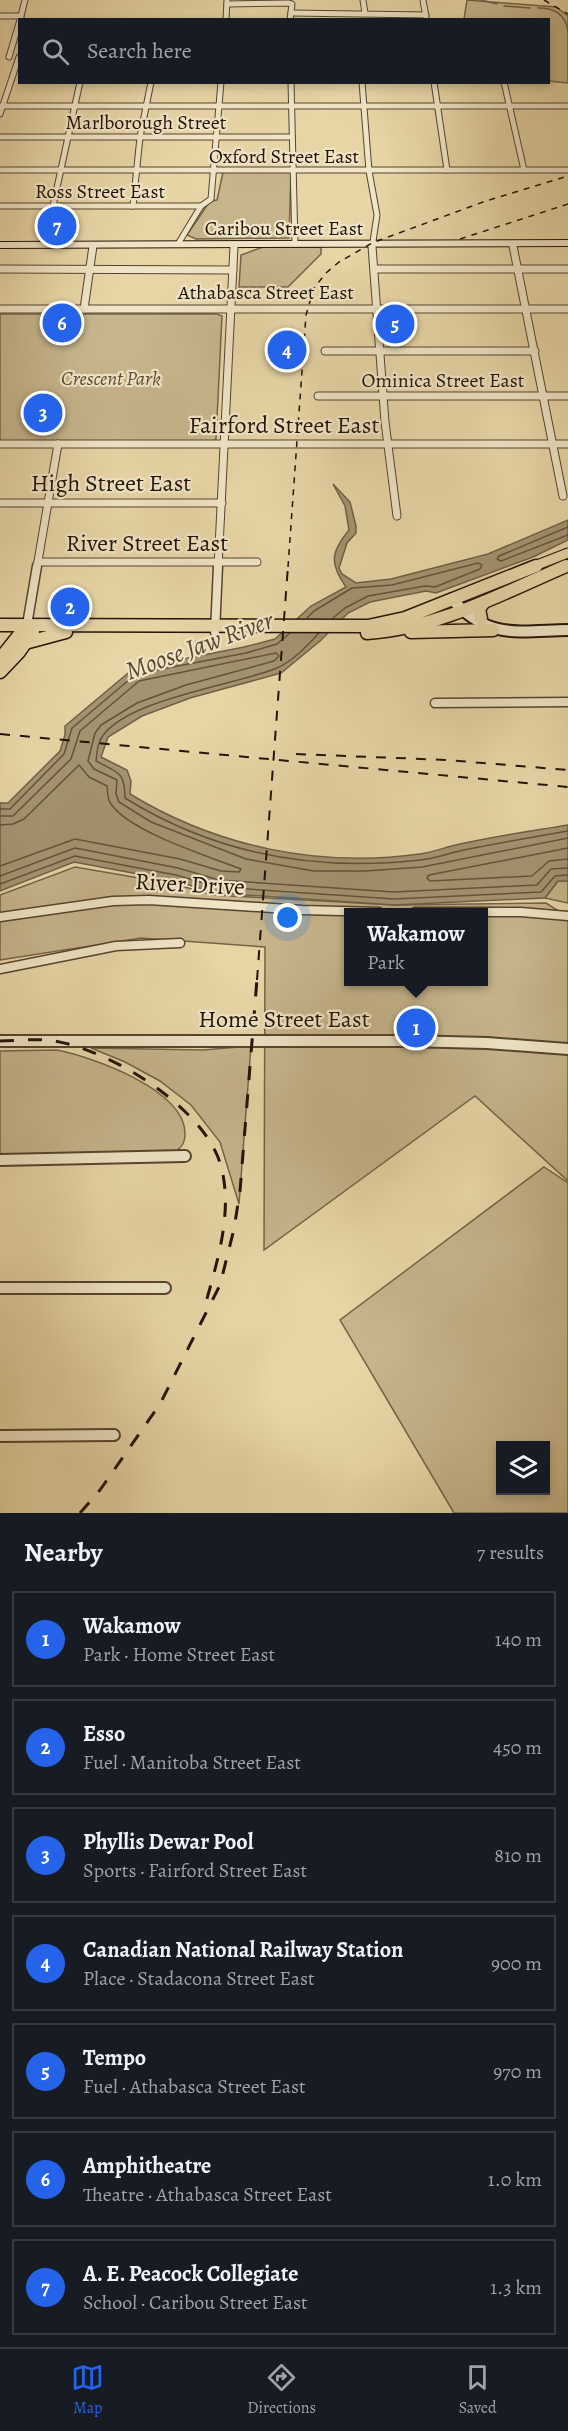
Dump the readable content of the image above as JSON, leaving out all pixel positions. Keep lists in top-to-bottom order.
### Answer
{
  "streets": {
    "street": [
      "Marlborough Street",
      "Oxford Street East",
      "Ross Street East",
      "Caribou Street East",
      "Athabasca Street East",
      "Ominica Street East",
      "Fairford Street East",
      "High Street East",
      "River Street East",
      "River Drive",
      "Home Street East"
    ]
  },
  "water": ["Moose Jaw River"],
  "parks": ["Crescent Park"],
  "page": {
    "search": "Search here",
    "pins": [
      "7",
      "6",
      "5",
      "4",
      "3",
      "2",
      "1"
    ],
    "popup": ["Wakamow", "Park"],
    "heading": ["Nearby", "7 results"],
    "list": [
      {
        "mark": "1",
        "name": "Wakamow",
        "note": "Park · Home Street East",
        "value": "140 m"
      },
      {
        "mark": "2",
        "name": "Esso",
        "note": "Fuel · Manitoba Street East",
        "value": "450 m"
      },
      {
        "mark": "3",
        "name": "Phyllis Dewar Pool",
        "note": "Sports · Fairford Street East",
        "value": "810 m"
      },
      {
        "mark": "4",
        "name": "Canadian National Railway Station",
        "note": "Place · Stadacona Street East",
        "value": "900 m"
      },
      {
        "mark": "5",
        "name": "Tempo",
        "note": "Fuel · Athabasca Street East",
        "value": "970 m"
      },
      {
        "mark": "6",
        "name": "Amphitheatre",
        "note": "Theatre · Athabasca Street East",
        "value": "1.0 km"
      },
      {
        "mark": "7",
        "name": "A. E. Peacock Collegiate",
        "note": "School · Caribou Street East",
        "value": "1.3 km"
      }
    ],
    "nav": ["Map", "Directions", "Saved"]
  }
}
